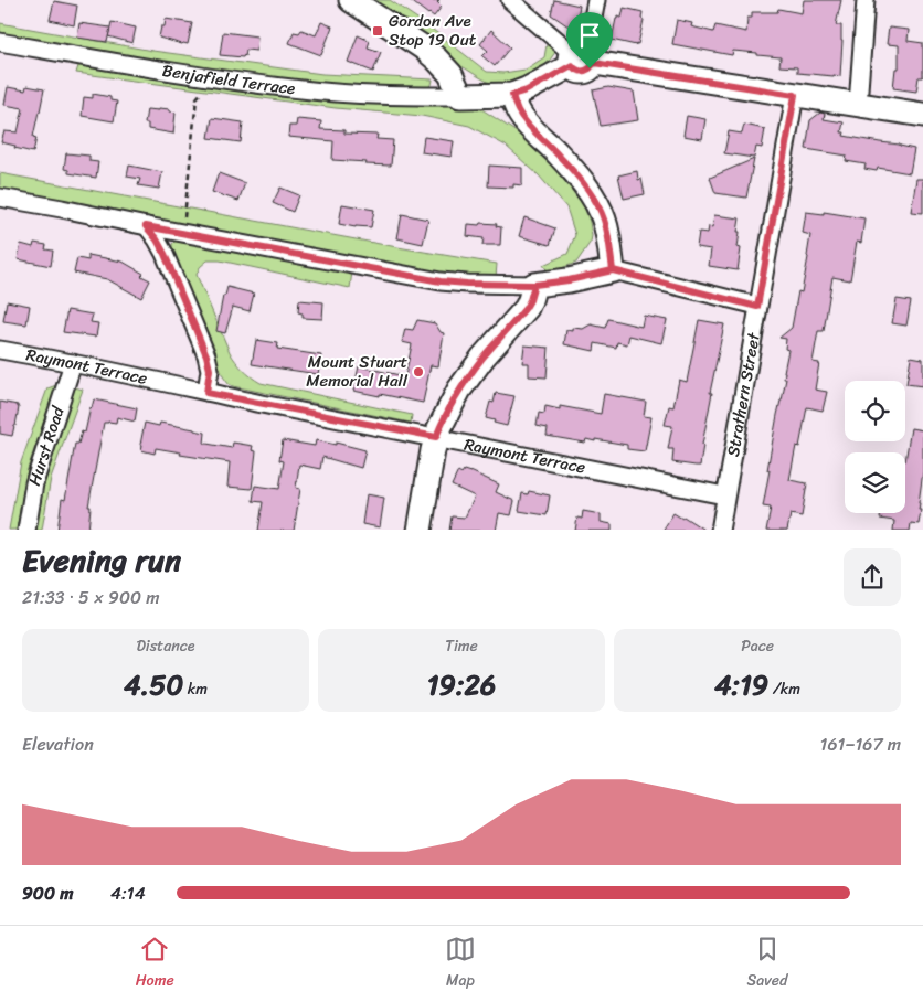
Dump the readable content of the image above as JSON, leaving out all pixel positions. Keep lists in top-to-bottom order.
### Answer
{
  "streets": {
    "street": [
      "Benjafield Terrace",
      "Raymont Terrace",
      "Strathern Street",
      "Hurst Road"
    ]
  },
  "crossings": [
    ["Raymont Terrace", "Strathern Street"],
    ["Raymont Terrace", "Hurst Road"]
  ],
  "places": {
    "transit": ["Gordon Ave Stop 19 Out"],
    "other": ["Mount Stuart Memorial Hall"]
  },
  "page": {
    "heading": ["Evening run", "21:33 · 5 × 900 m"],
    "stats": [
      ["Distance", "4.50 km"],
      ["Time", "19:26"],
      ["Pace", "4:19 /km"]
    ],
    "chart": ["Elevation", "161–167 m"],
    "list": [
      {
        "name": "900 m",
        "note": "4:14"
      }
    ],
    "tabs": ["Home", "Map", "Saved"]
  }
}
